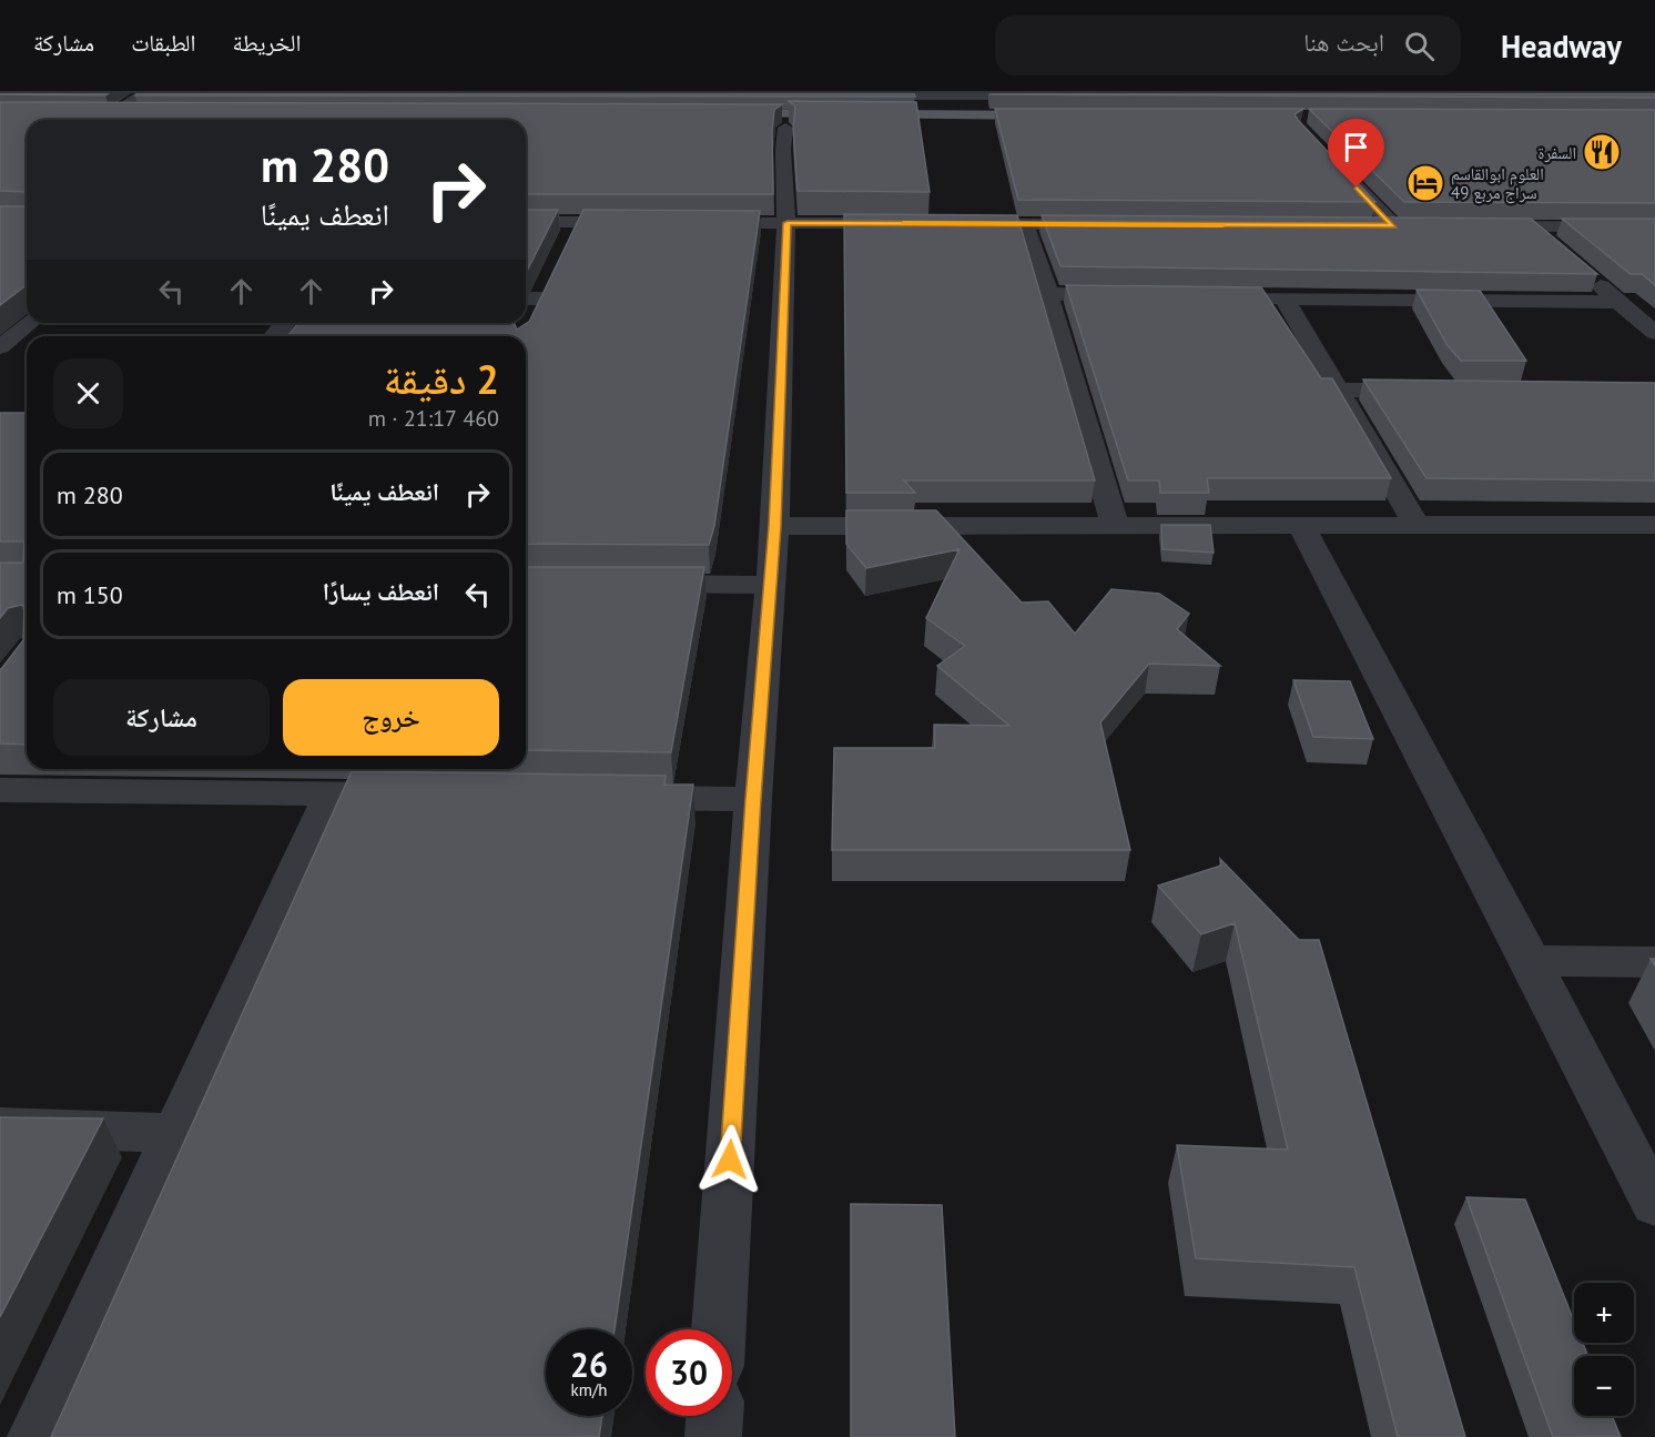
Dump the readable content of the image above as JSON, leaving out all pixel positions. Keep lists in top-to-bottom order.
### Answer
{
  "places": {
    "restaurant": ["السفرة"],
    "hotel": ["العلوم ابوالقاسم سراج مربع 49"]
  },
  "page": {
    "header": "Headway",
    "search": "ابحث هنا",
    "nav": ["الخريطة", "الطبقات", "مشاركة"],
    "turn": ["280 m", "انعطف يمينًا"],
    "heading": ["2 دقيقة", "460 m · 21:17"],
    "list": [
      {
        "name": "انعطف يمينًا",
        "value": "280 m"
      },
      {
        "name": "انعطف يسارًا",
        "value": "150 m"
      }
    ],
    "buttons": ["خروج", "مشاركة"],
    "map_buttons": ["+", "−"],
    "speed": "26 km/h",
    "limit": "30"
  }
}
